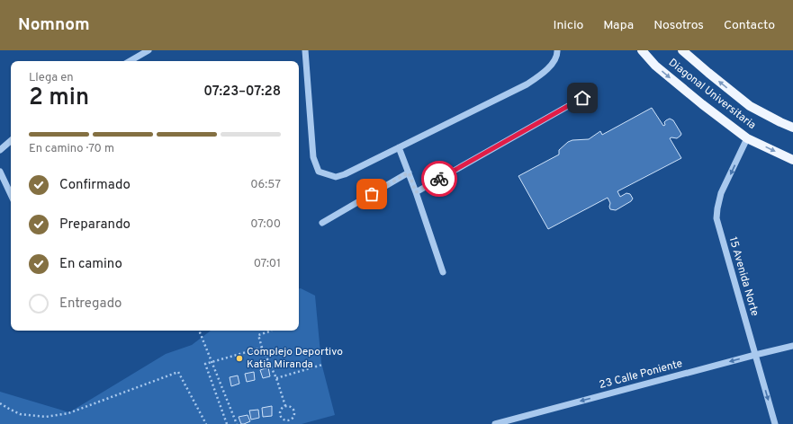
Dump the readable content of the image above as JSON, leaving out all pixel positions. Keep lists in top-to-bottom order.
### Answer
{
  "streets": {
    "main road": ["Diagonal Universitaria"],
    "street": ["15 Avenida Norte", "23 Calle Poniente"]
  },
  "crossings": [
    ["Diagonal Universitaria", "15 Avenida Norte"],
    ["15 Avenida Norte", "23 Calle Poniente"]
  ],
  "one_way": ["15 Avenida Norte", "23 Calle Poniente"],
  "places": ["Complejo Deportivo Katia Miranda"],
  "page": {
    "header": "Nomnom",
    "nav": [
      "Inicio",
      "Mapa",
      "Nosotros",
      "Contacto"
    ],
    "heading": ["2 min", "Llega en", "07:23–07:28"],
    "bar": "En camino · 70 m",
    "list": [
      ["Confirmado", "06:57"],
      ["Preparando", "07:00"],
      ["En camino", "07:01"],
      "Entregado"
    ]
  }
}
